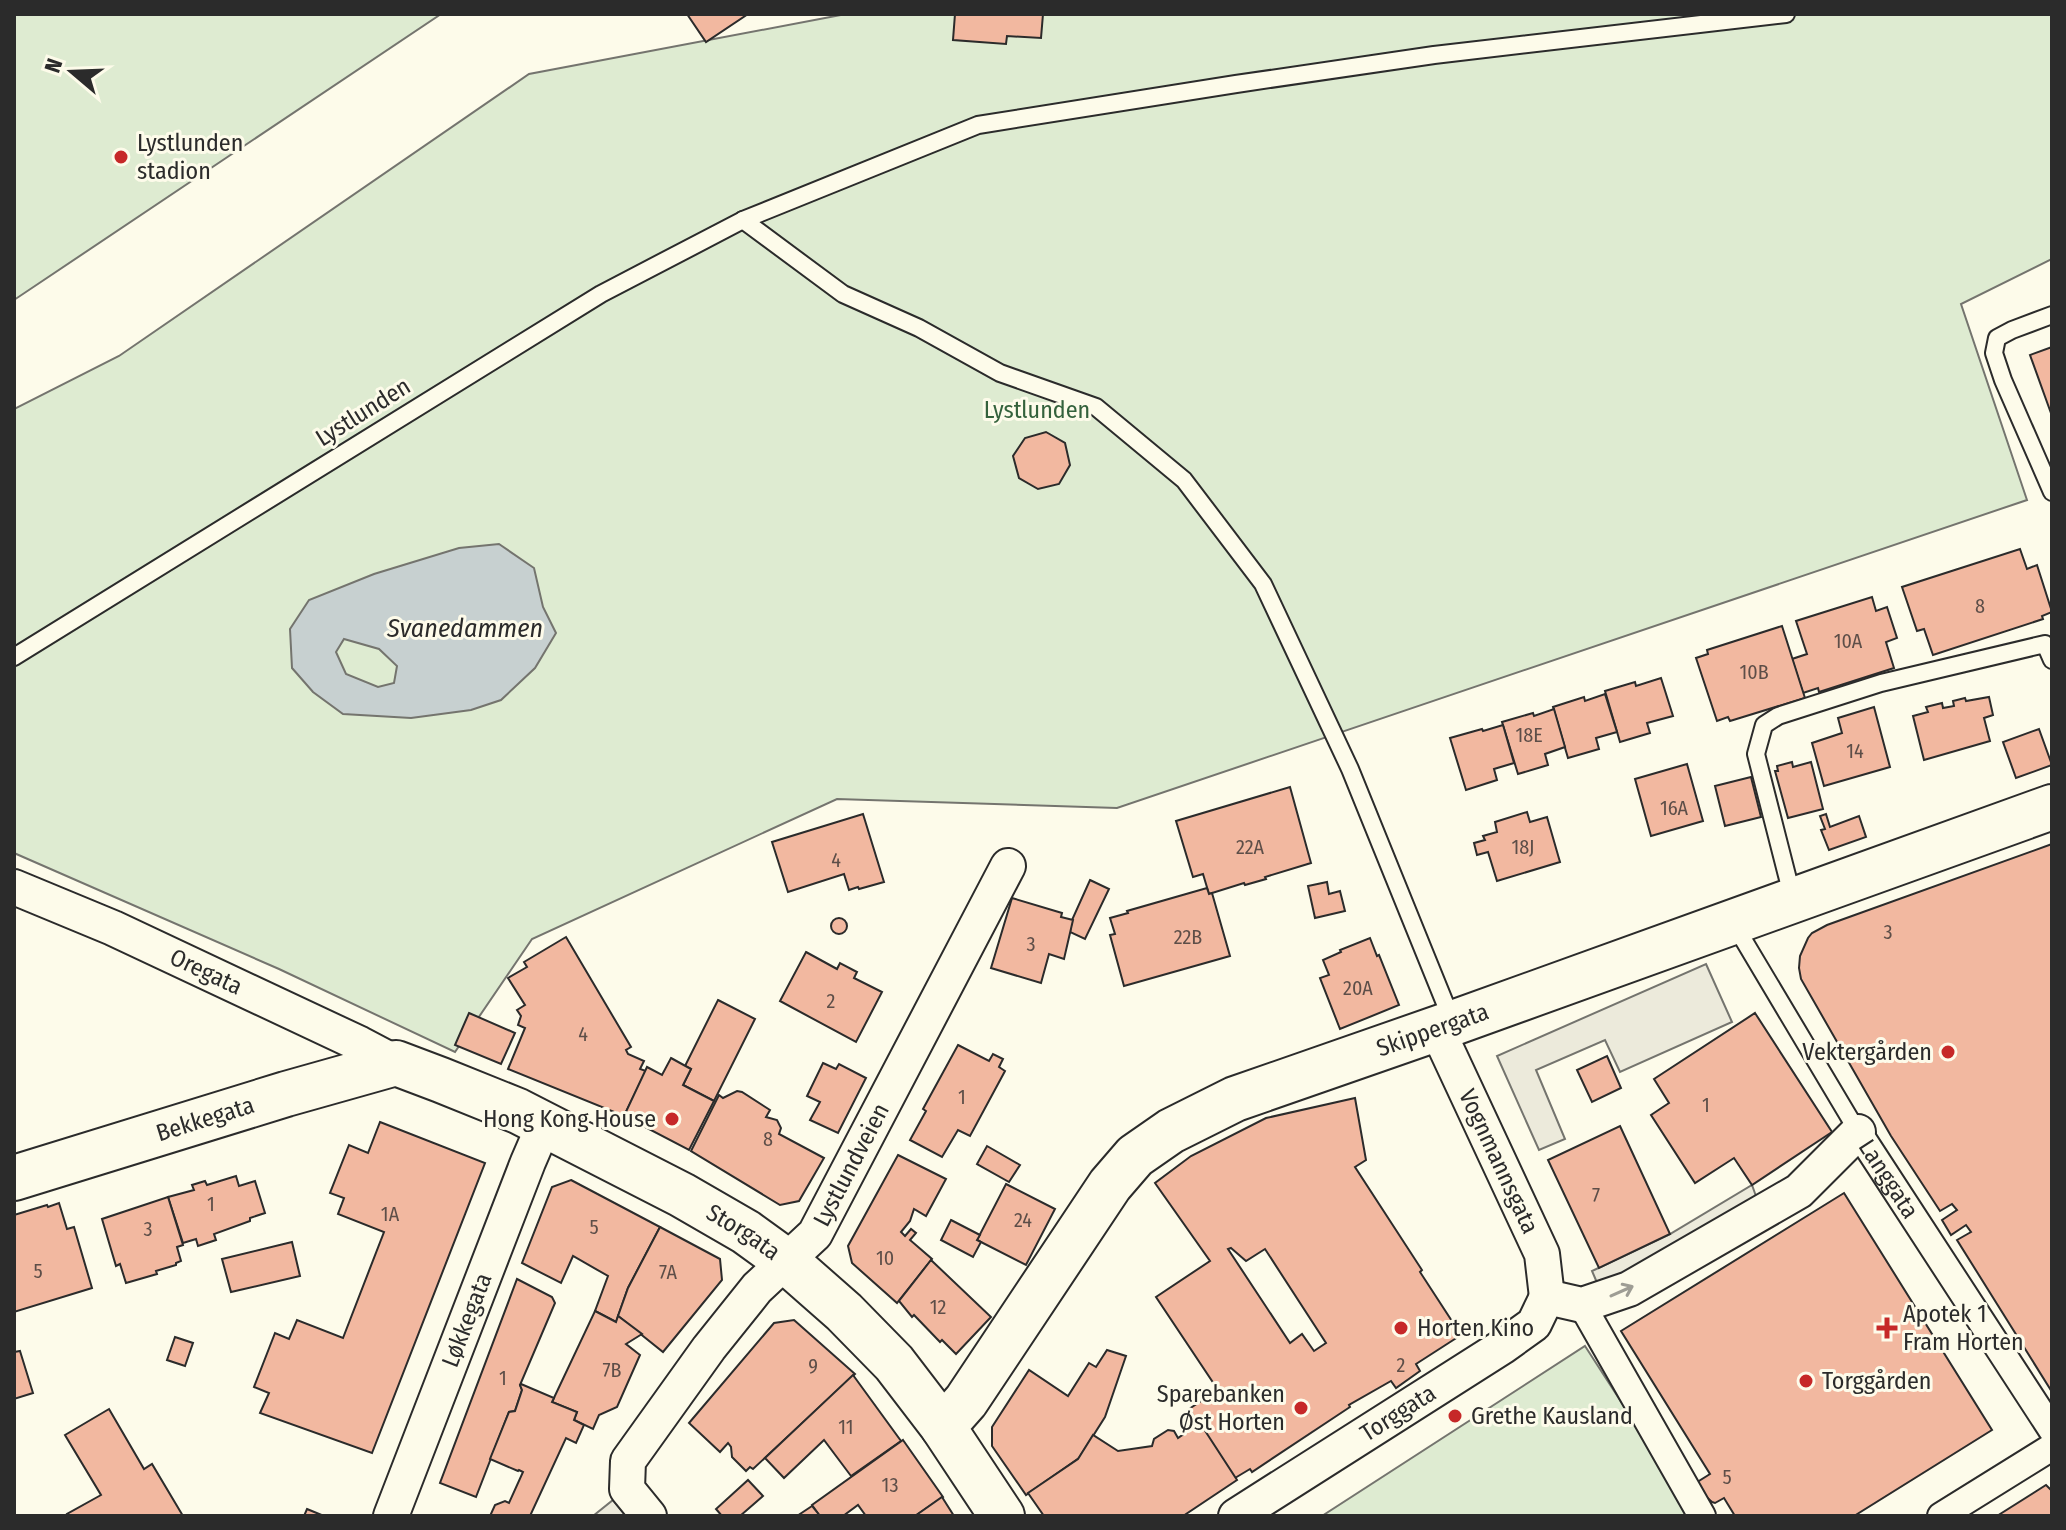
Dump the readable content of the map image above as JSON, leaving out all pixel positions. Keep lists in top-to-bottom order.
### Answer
{
  "streets": {
    "main road": ["Skippergata", "Bekkegata", "Storgata"],
    "street": [
      "Oregata",
      "Vognmannsgata",
      "Lystlundveien",
      "Langgata",
      "Løkkegata",
      "Torggata"
    ],
    "lane": ["Lystlunden"]
  },
  "crossings": [
    ["Oregata", "Bekkegata"],
    ["Oregata", "Storgata"],
    ["Skippergata", "Vognmannsgata"],
    ["Skippergata", "Langgata"],
    ["Skippergata", "Storgata"],
    ["Bekkegata", "Storgata"],
    ["Vognmannsgata", "Torggata"],
    ["Lystlundveien", "Storgata"],
    ["Storgata", "Løkkegata"]
  ],
  "water": ["Svanedammen"],
  "parks": ["Lystlunden"],
  "places": {
    "other": [
      "Lystlunden stadion",
      "Vektergården",
      "Hong Kong House",
      "Horten Kino",
      "Torggården",
      "Sparebanken Øst Horten",
      "Grethe Kausland"
    ],
    "health": ["Apotek 1 Fram Horten"]
  },
  "house_numbers": [
    "8",
    "10A",
    "10B",
    "18E",
    "14",
    "16A",
    "22A",
    "18J",
    "4",
    "3",
    "22B",
    "3",
    "20A",
    "2",
    "4",
    "1",
    "1",
    "8",
    "7",
    "1",
    "1A",
    "24",
    "5",
    "3",
    "10",
    "5",
    "7A",
    "12",
    "2",
    "9",
    "7B",
    "1",
    "11",
    "5",
    "13"
  ],
  "north": "left"
}
